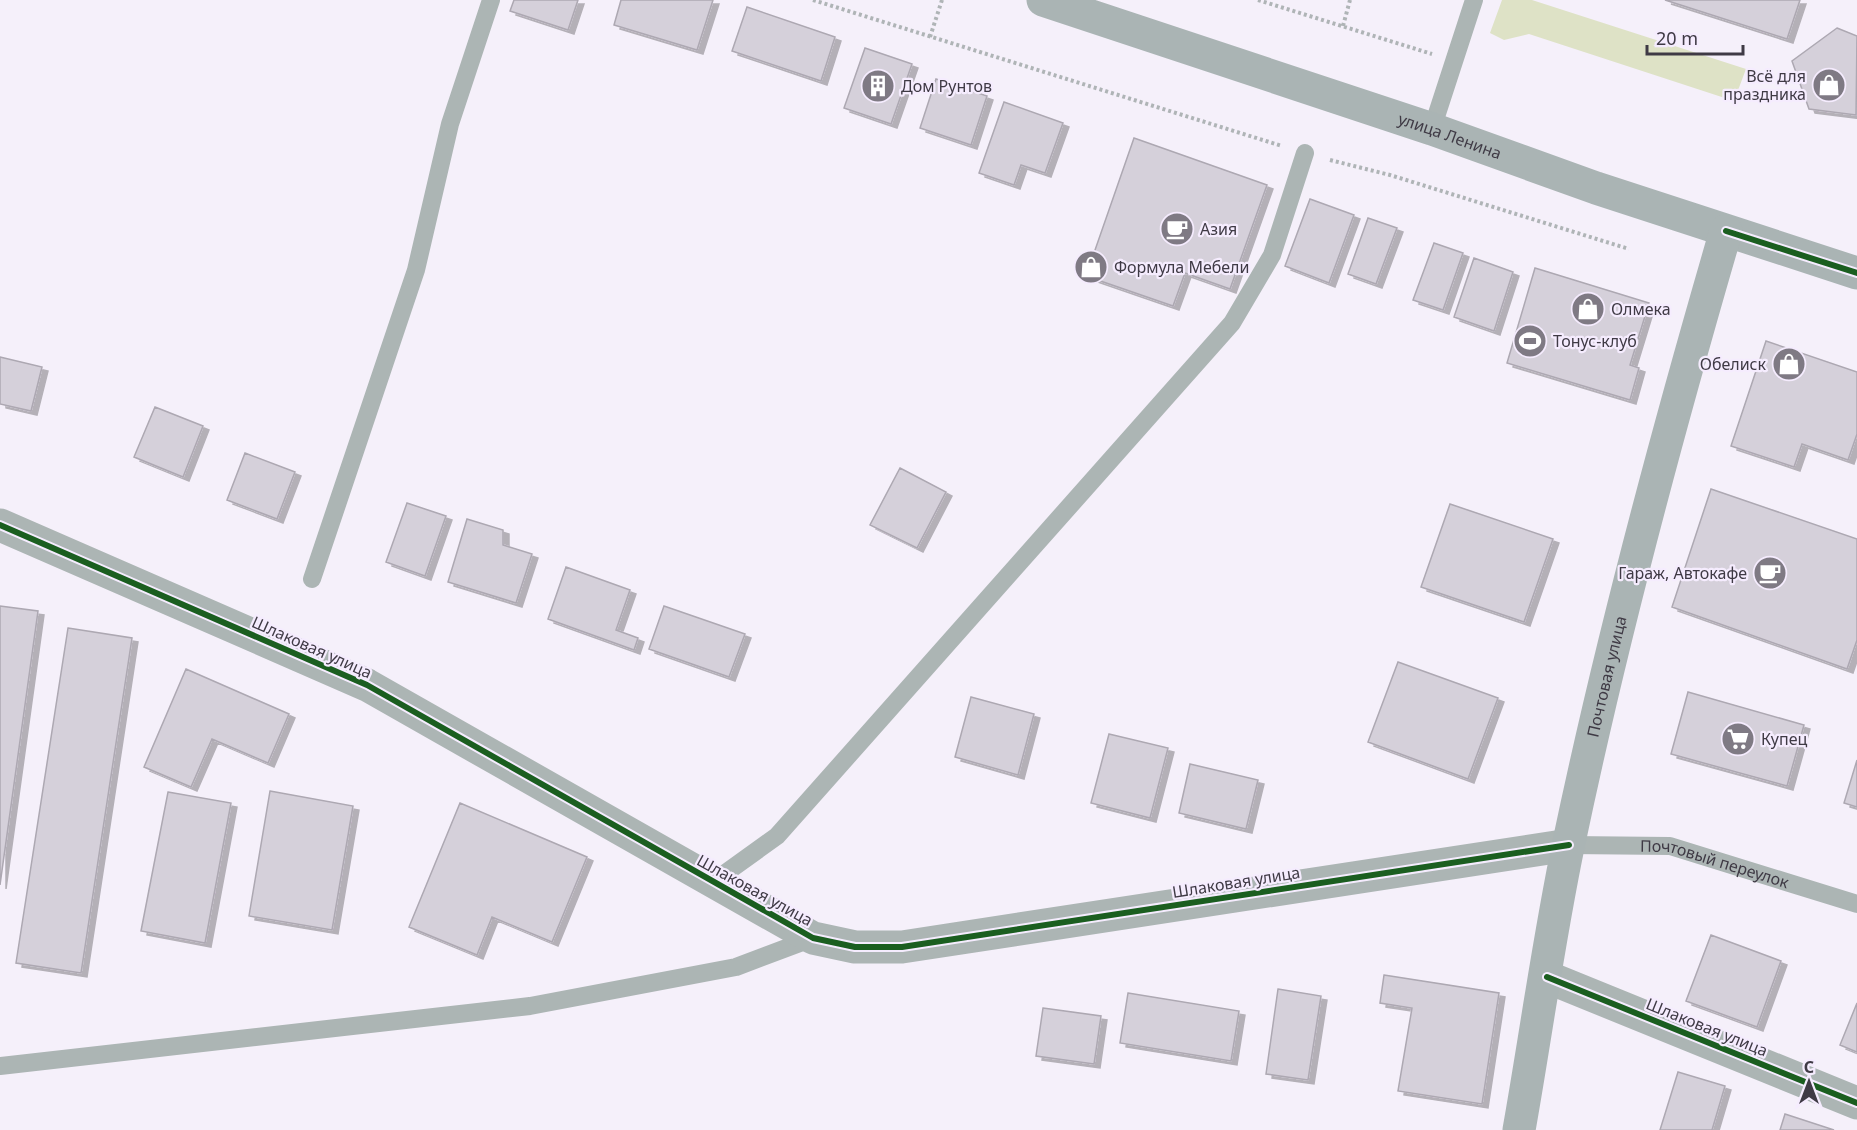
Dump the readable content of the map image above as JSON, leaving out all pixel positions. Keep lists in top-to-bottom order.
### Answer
{
  "streets": {
    "main road": ["улица Ленина", "Почтовая улица"],
    "street": ["Шлаковая улица"],
    "lane": ["Почтовый переулок"]
  },
  "crossings": [
    ["улица Ленина", "Почтовая улица"],
    ["Шлаковая улица", "Почтовая улица"],
    ["Шлаковая улица", "Почтовый переулок"],
    ["Почтовая улица", "Почтовый переулок"]
  ],
  "places": {
    "shop": [
      "Всё для праздника",
      "Формула Мебели",
      "Олмека",
      "Обелиск"
    ],
    "building": ["Дом Рунтов"],
    "cafe": ["Азия", "Гараж, Автокафе"],
    "sports": ["Тонус-клуб"],
    "supermarket": ["Купец"]
  },
  "scale_bar": "20 m",
  "north": "top"
}
